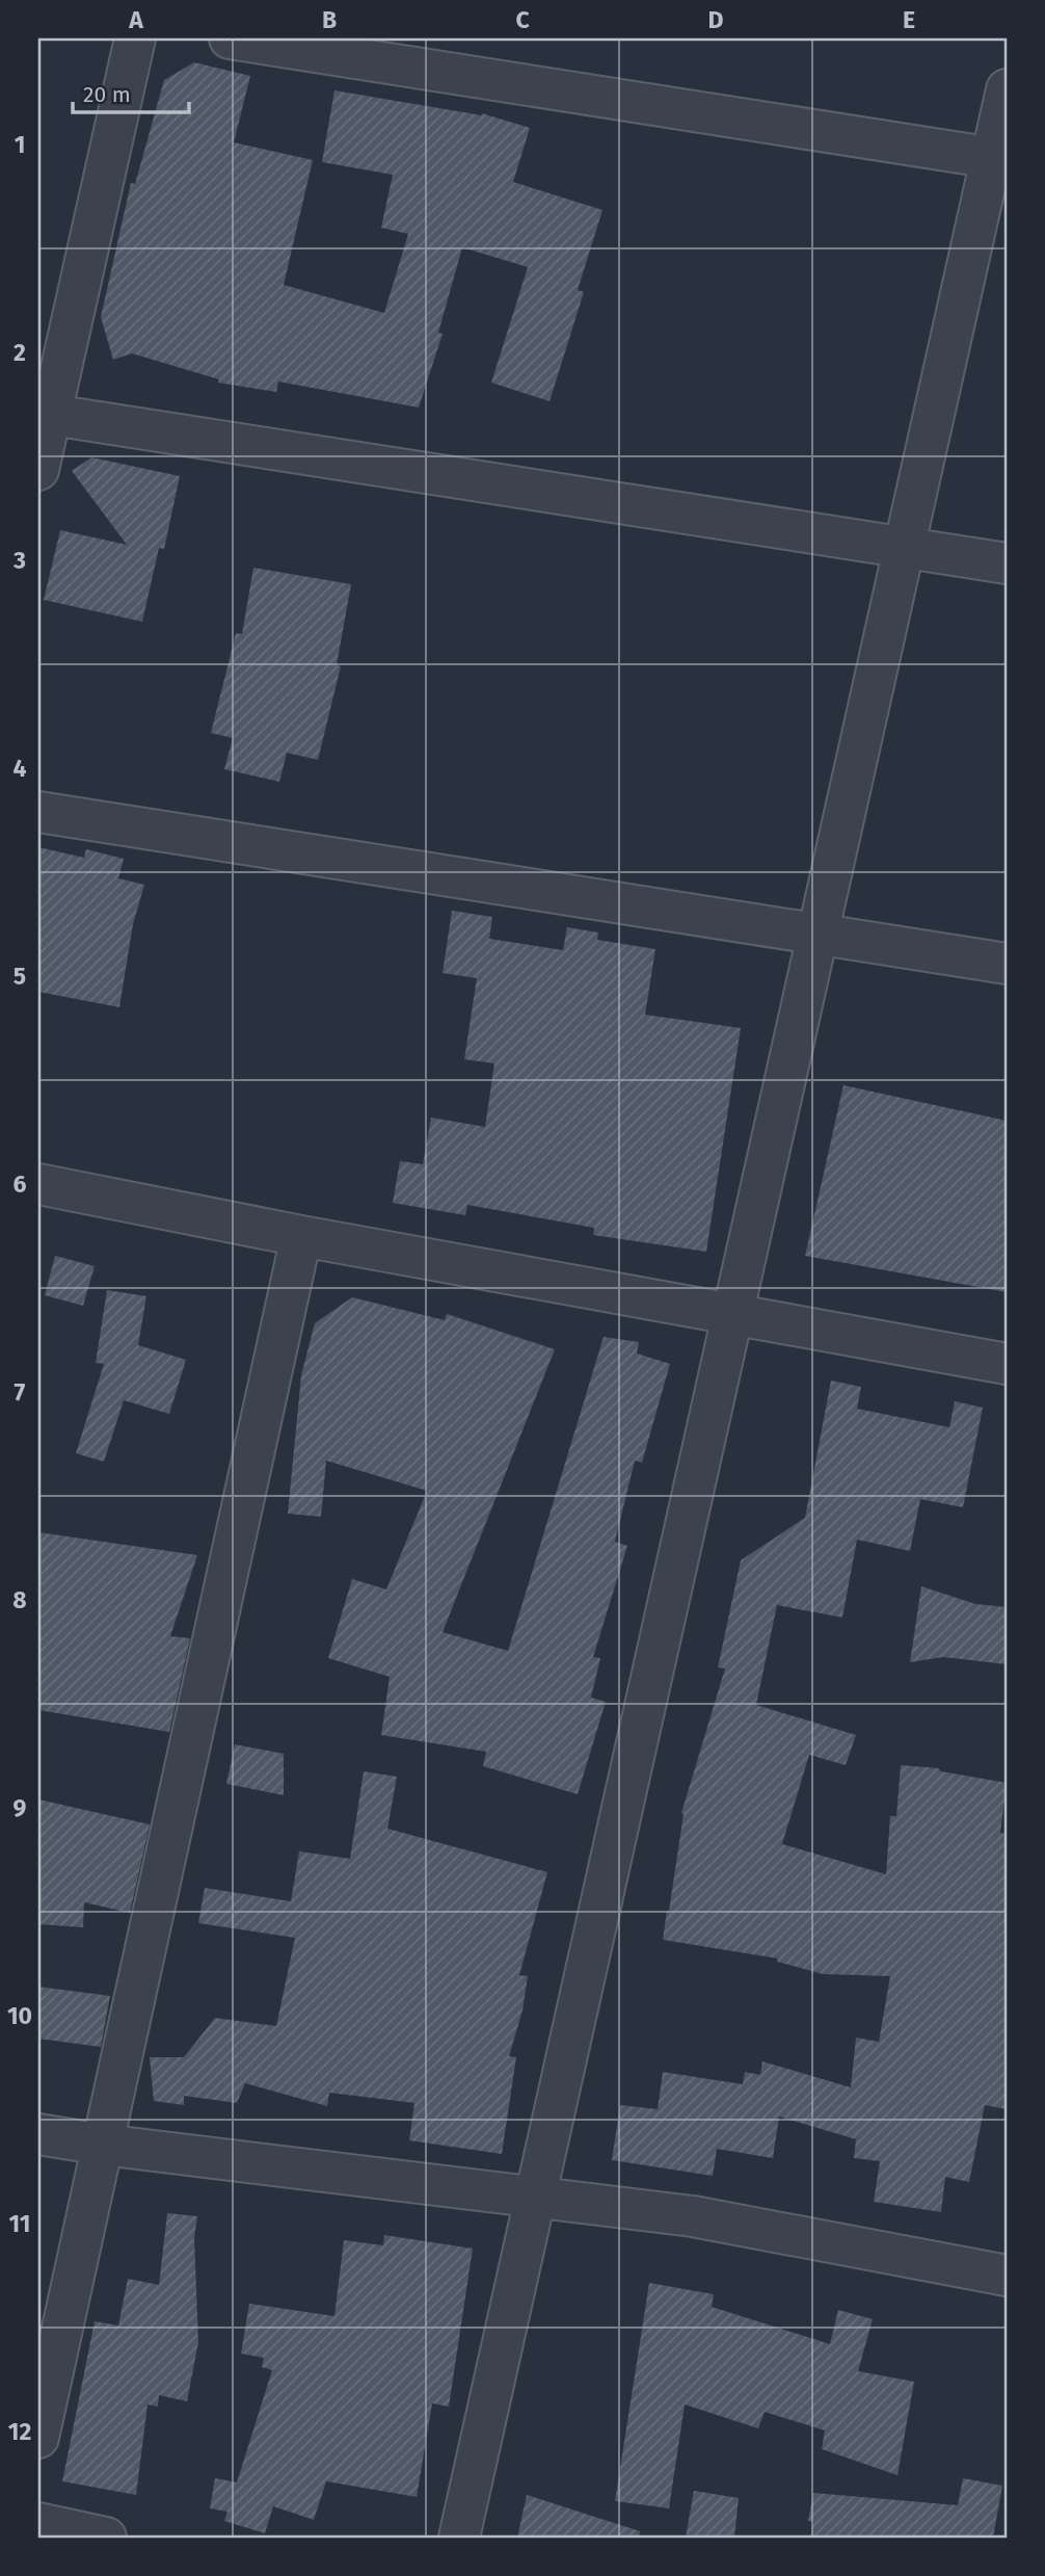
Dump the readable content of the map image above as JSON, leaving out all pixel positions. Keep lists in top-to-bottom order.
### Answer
{
  "scale_bar": "20 m",
  "grid": {
    "columns": [
      "A",
      "B",
      "C",
      "D",
      "E"
    ],
    "rows": [
      "1",
      "2",
      "3",
      "4",
      "5",
      "6",
      "7",
      "8",
      "9",
      "10",
      "11",
      "12"
    ]
  }
}
